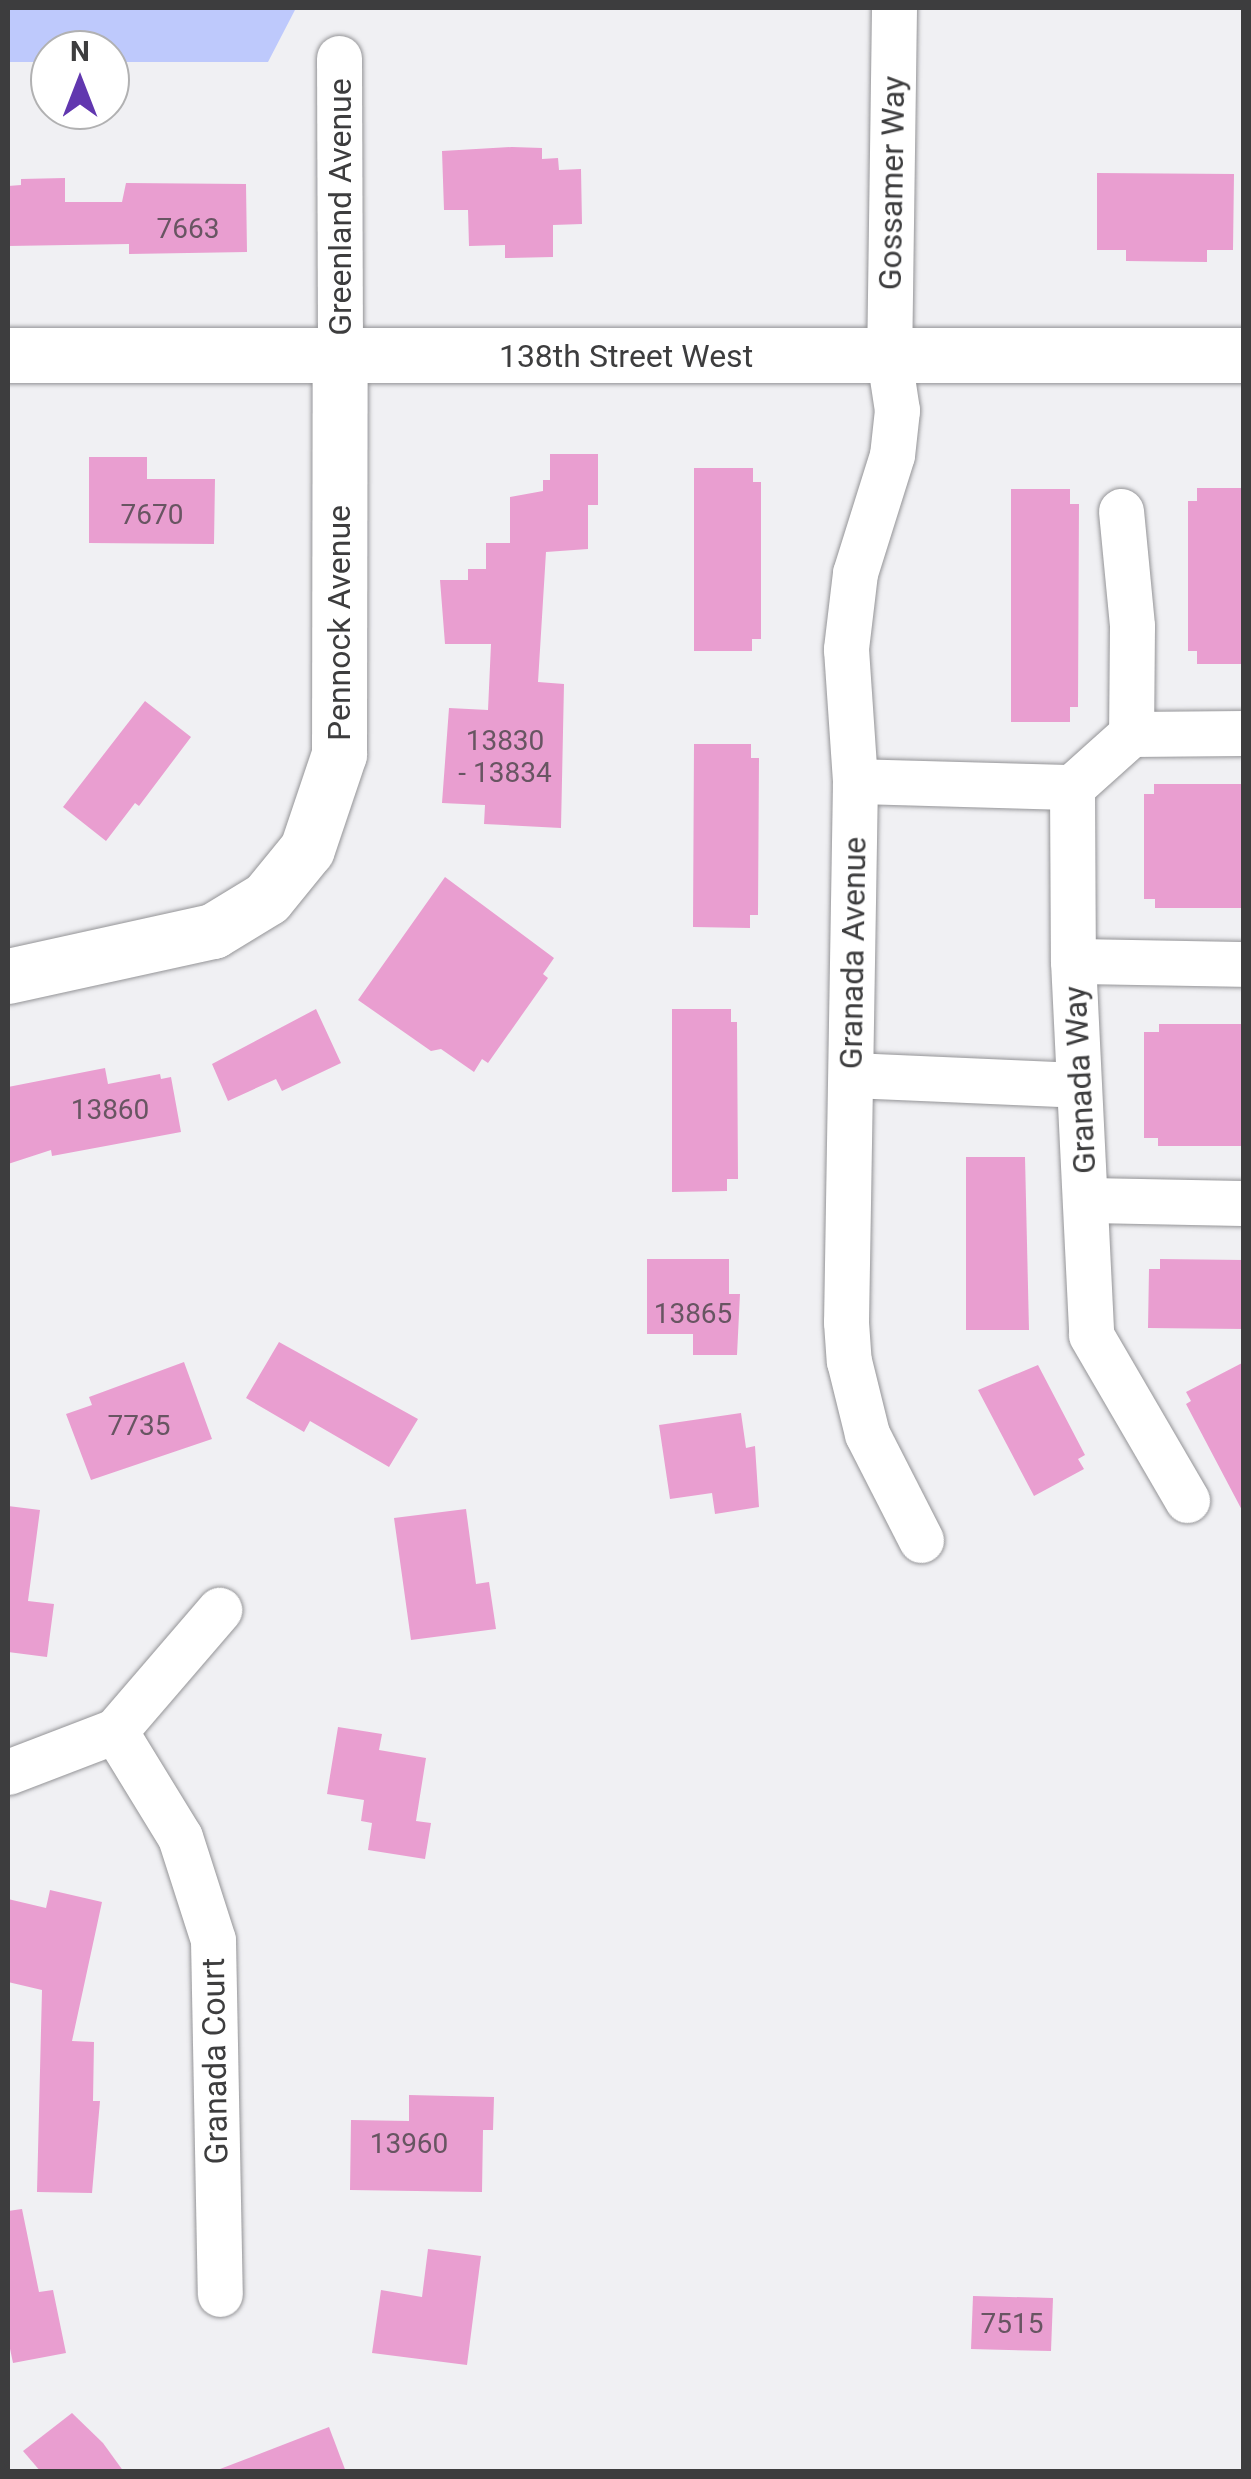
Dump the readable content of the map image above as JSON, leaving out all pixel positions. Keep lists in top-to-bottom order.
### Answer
{
  "streets": {
    "street": [
      "Gossamer Way",
      "Greenland Avenue",
      "138th Street West",
      "Pennock Avenue",
      "Granada Avenue",
      "Granada Way",
      "Granada Court"
    ]
  },
  "crossings": [
    ["Gossamer Way", "138th Street West"],
    ["Gossamer Way", "Granada Avenue"],
    ["Greenland Avenue", "138th Street West"],
    ["Greenland Avenue", "Pennock Avenue"],
    ["138th Street West", "Pennock Avenue"],
    ["138th Street West", "Granada Avenue"]
  ],
  "house_numbers": [
    "7663",
    "7670",
    "13830 - 13834",
    "13860",
    "13865",
    "7735",
    "13960",
    "7515"
  ],
  "north": "top"
}
